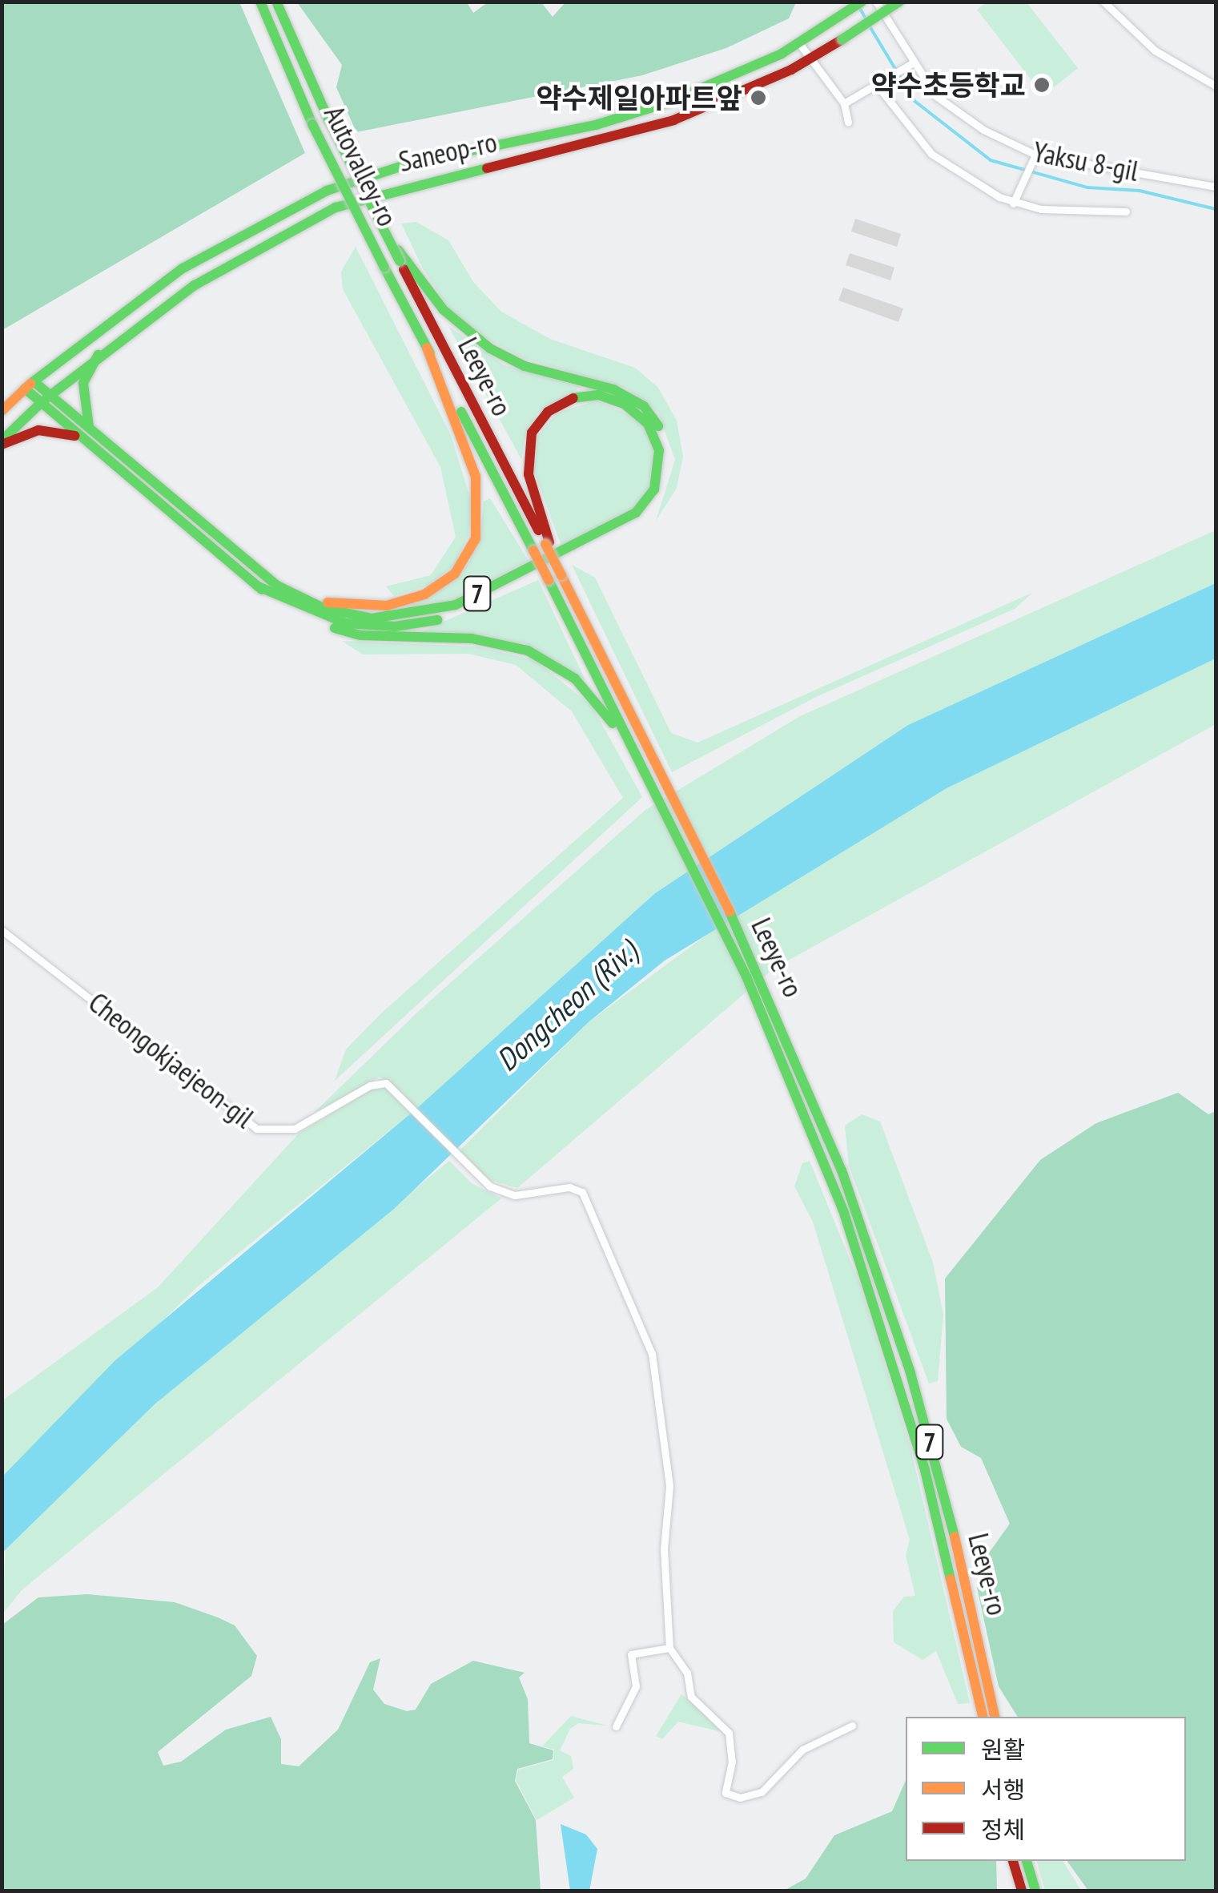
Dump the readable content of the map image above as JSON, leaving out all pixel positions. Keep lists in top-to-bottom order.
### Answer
{
  "streets": {
    "main road": [
      "Saneop-ro",
      "Autovalley-ro",
      "Leeye-ro",
      "7"
    ],
    "street": ["Yaksu 8-gil", "Cheongokjaejeon-gil"]
  },
  "crossings": [
    ["Saneop-ro", "7"],
    ["Autovalley-ro", "Leeye-ro"],
    ["Leeye-ro", "7"]
  ],
  "water": ["Dongcheon (Riv.)"],
  "places": ["약수초등학교", "약수제일아파트앞"],
  "legend": ["원활", "서행", "정체"]
}
